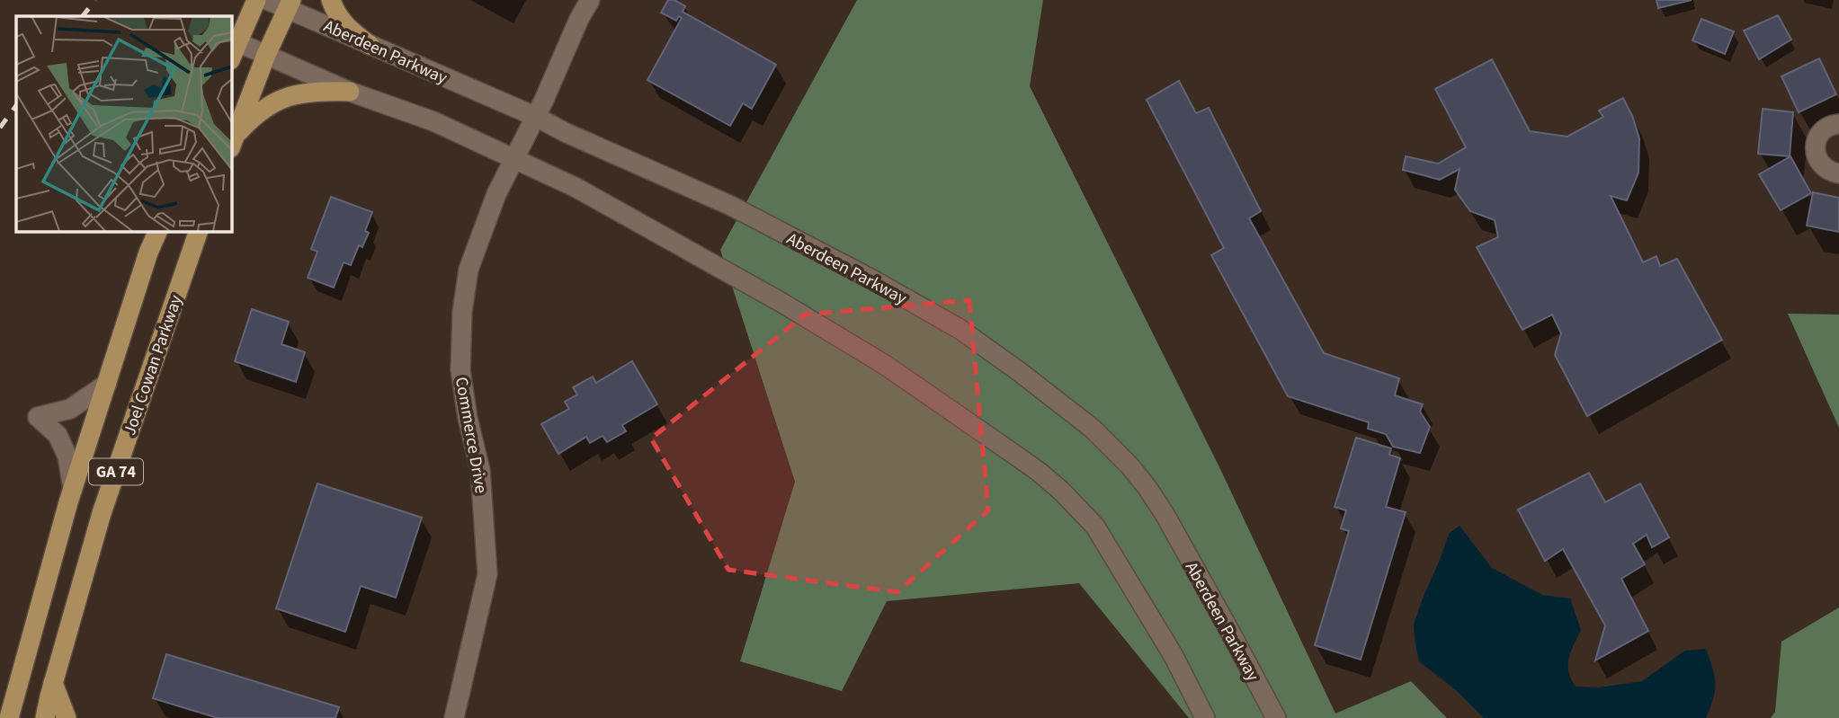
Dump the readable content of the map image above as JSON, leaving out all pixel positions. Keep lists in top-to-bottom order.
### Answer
{
  "streets": {
    "main road": ["Joel Cowan Parkway", "GA 74"],
    "street": ["Aberdeen Parkway", "Commerce Drive"]
  },
  "crossings": [
    ["Aberdeen Parkway", "Commerce Drive"]
  ]
}
